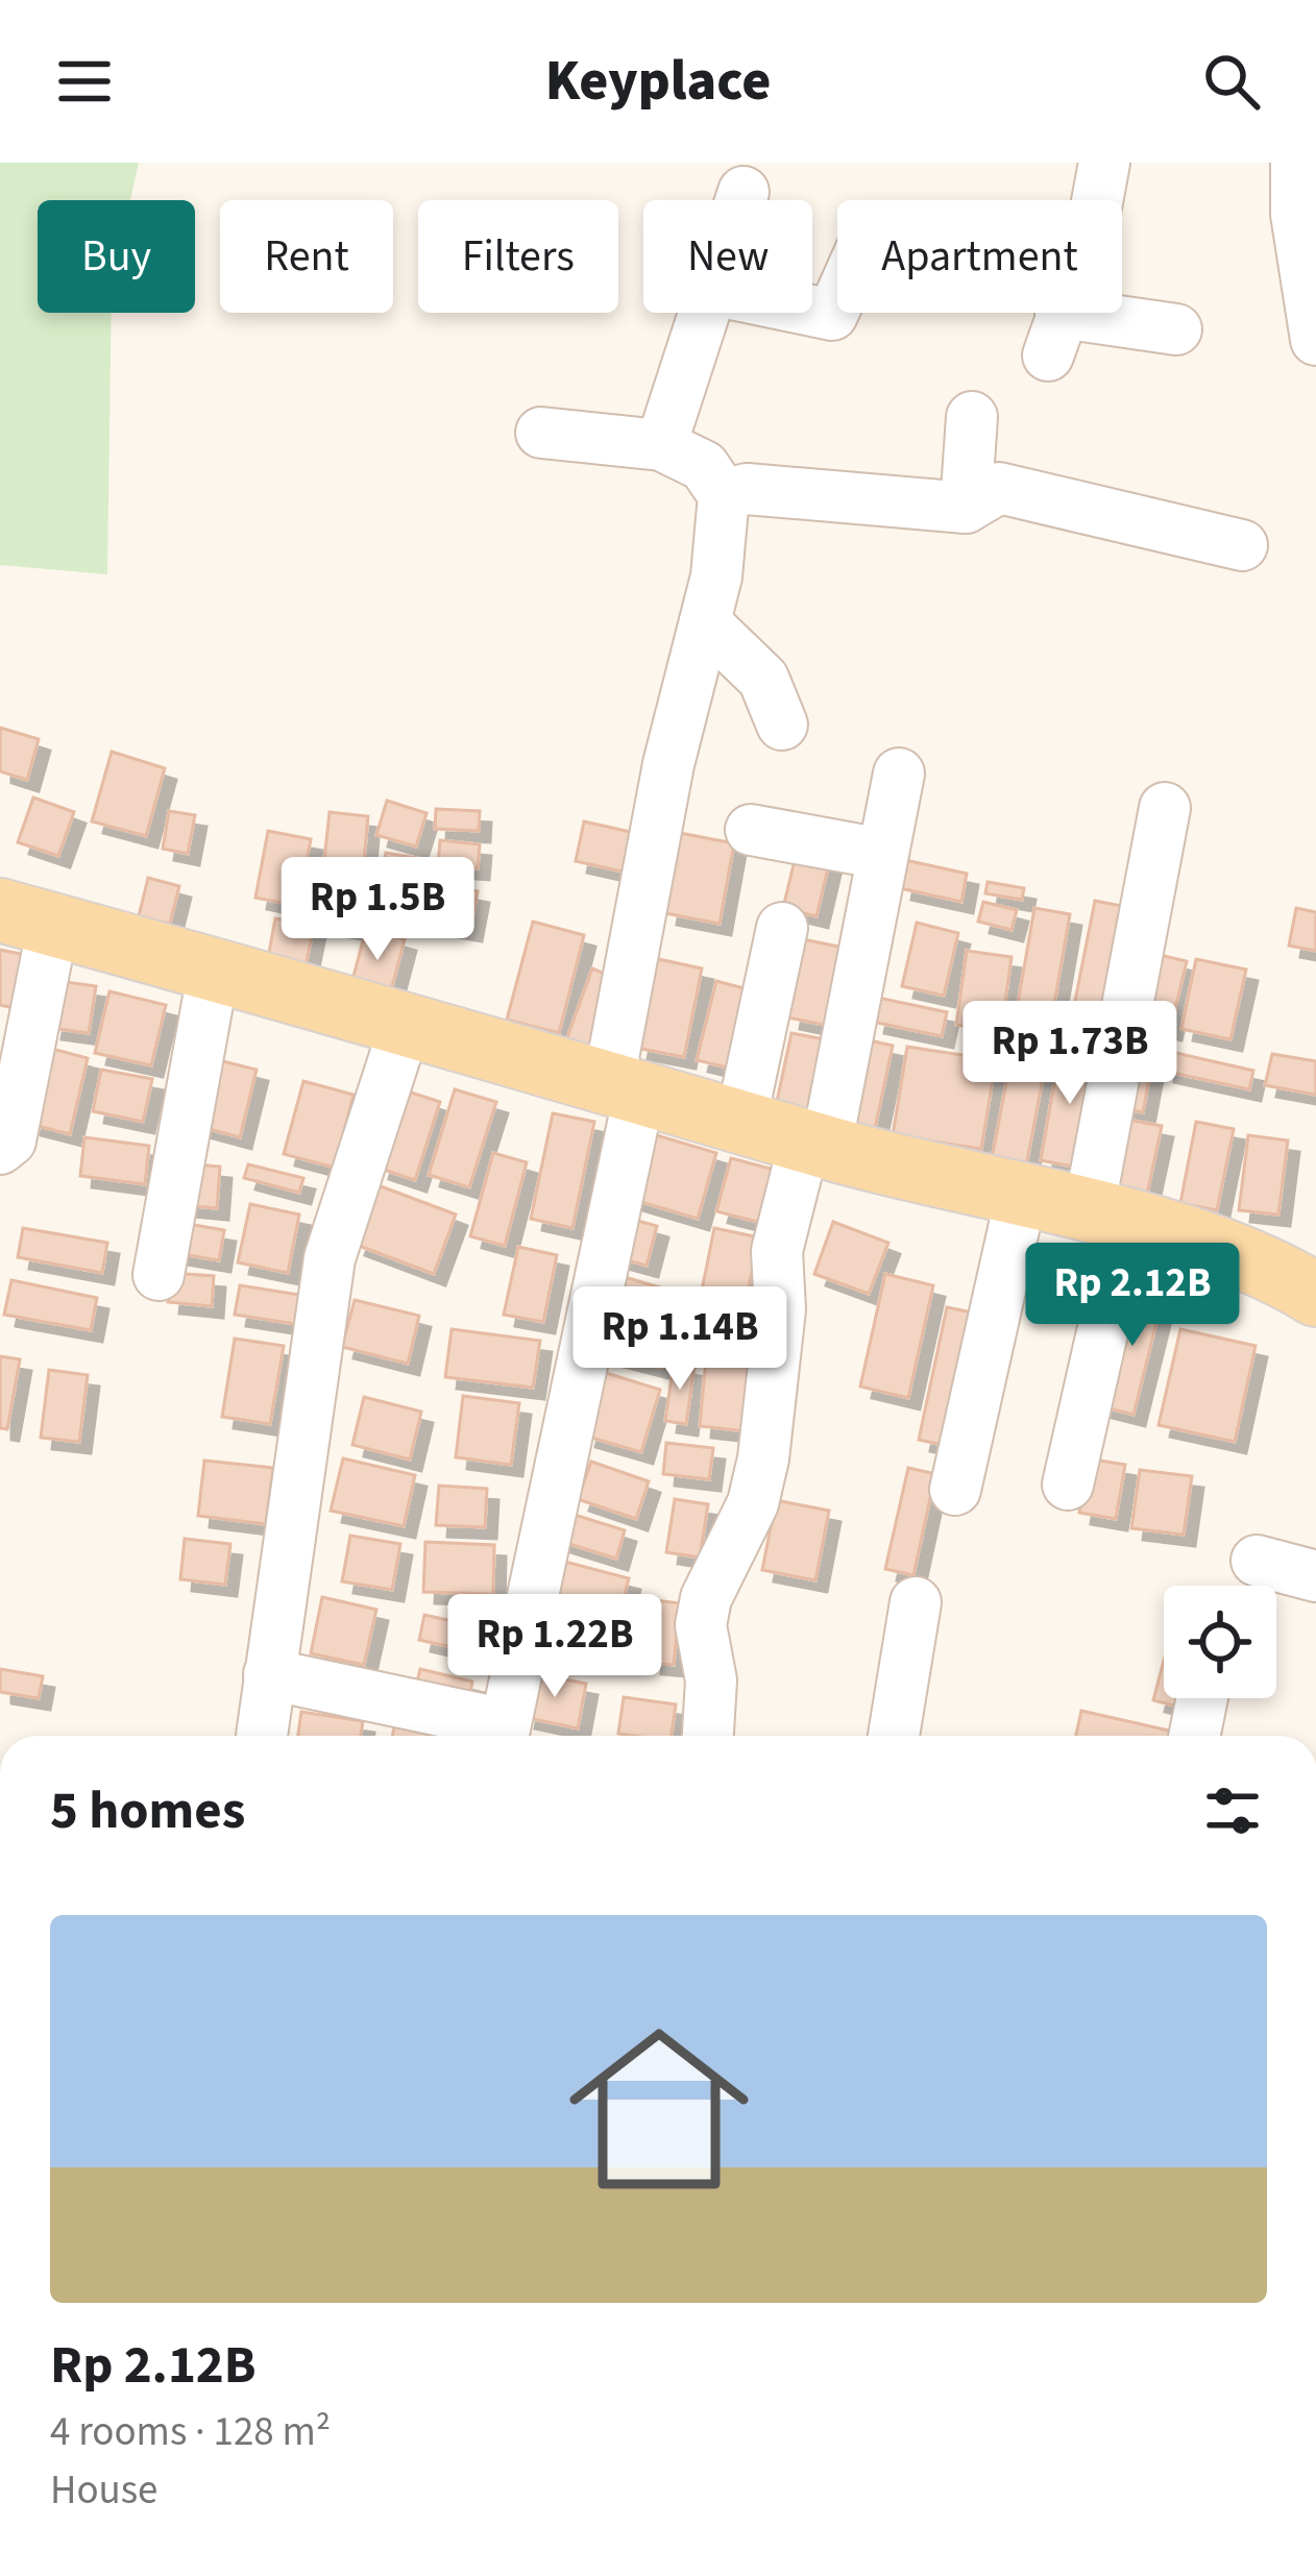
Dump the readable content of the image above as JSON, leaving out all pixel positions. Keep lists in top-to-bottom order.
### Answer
{
  "page": {
    "header": "Keyplace",
    "chip": [
      "Buy",
      "Rent",
      "Filters",
      "New",
      "Apartment"
    ],
    "price": [
      "Rp 1.5B",
      "Rp 1.73B",
      "Rp 2.12B",
      "Rp 1.14B",
      "Rp 1.22B"
    ],
    "heading": "5 homes",
    "list": [
      {
        "name": "Rp 2.12B",
        "note": "4 rooms · 128 m² · House"
      }
    ]
  }
}
